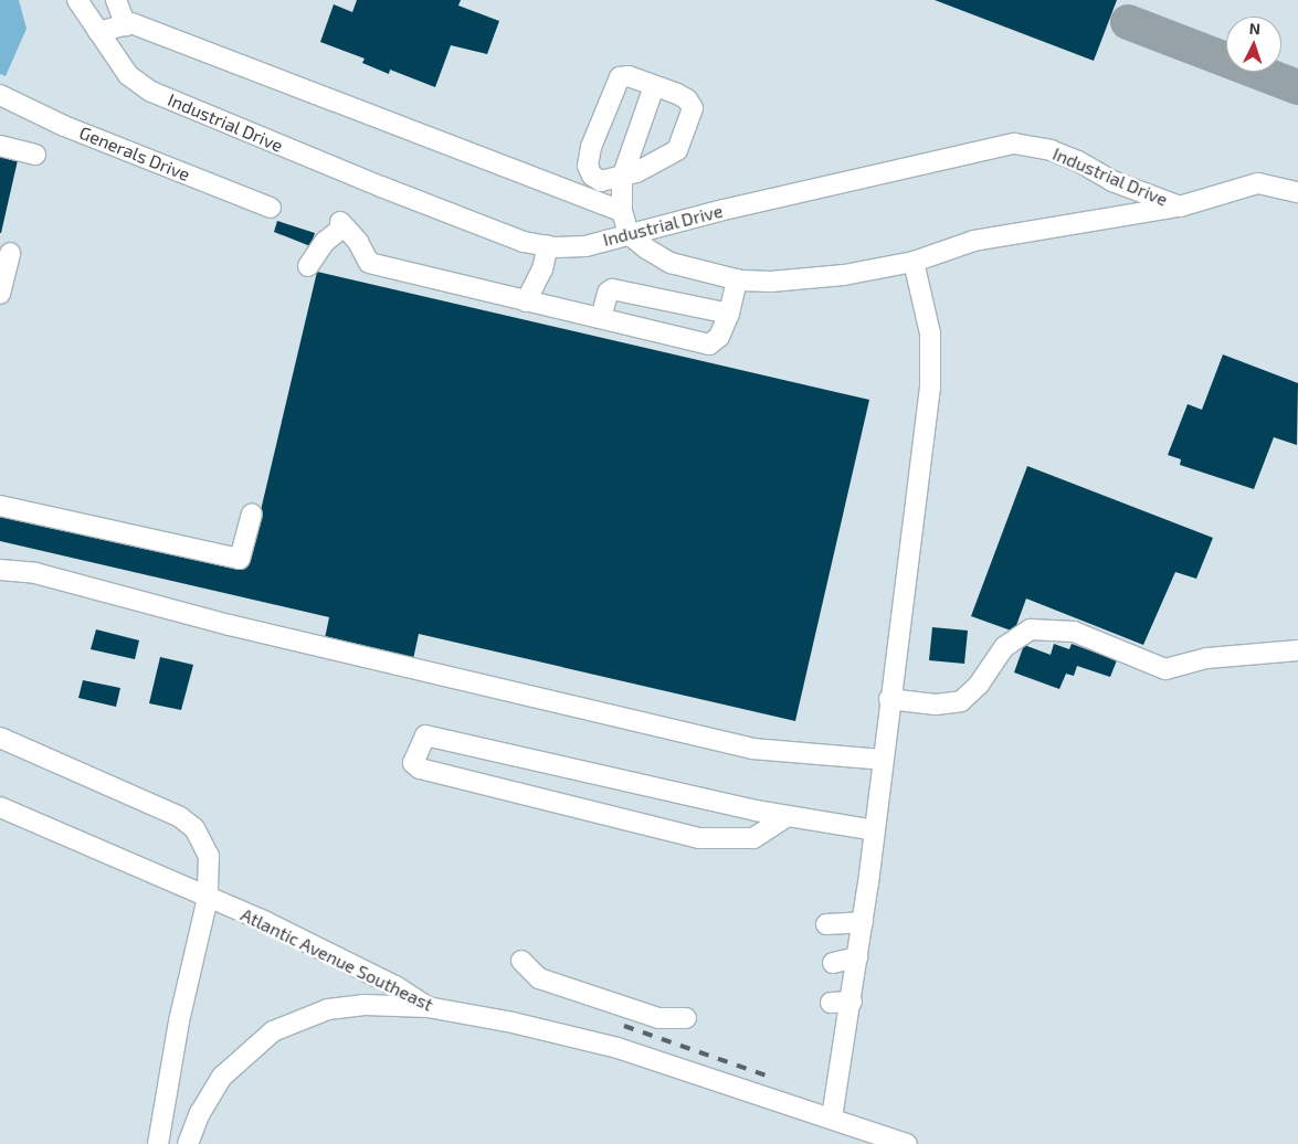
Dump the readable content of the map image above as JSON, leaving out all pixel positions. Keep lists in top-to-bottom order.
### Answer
{
  "streets": {
    "street": ["Industrial Drive", "Generals Drive", "Atlantic Avenue Southeast"]
  },
  "north": "top"
}
